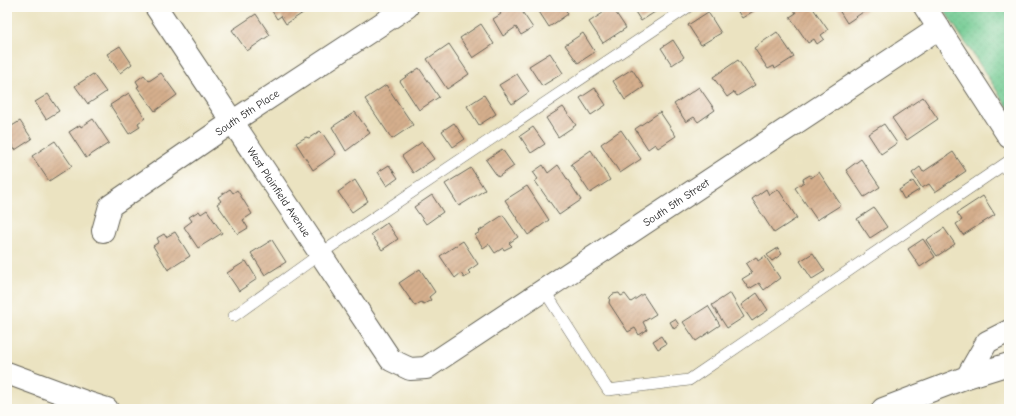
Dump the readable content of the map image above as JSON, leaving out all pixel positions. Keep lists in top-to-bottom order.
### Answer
{
  "streets": {
    "main road": ["South 5th Place", "West Plainfield Avenue", "South 5th Street"]
  },
  "crossings": [
    ["South 5th Place", "West Plainfield Avenue"],
    ["West Plainfield Avenue", "South 5th Street"]
  ]
}
